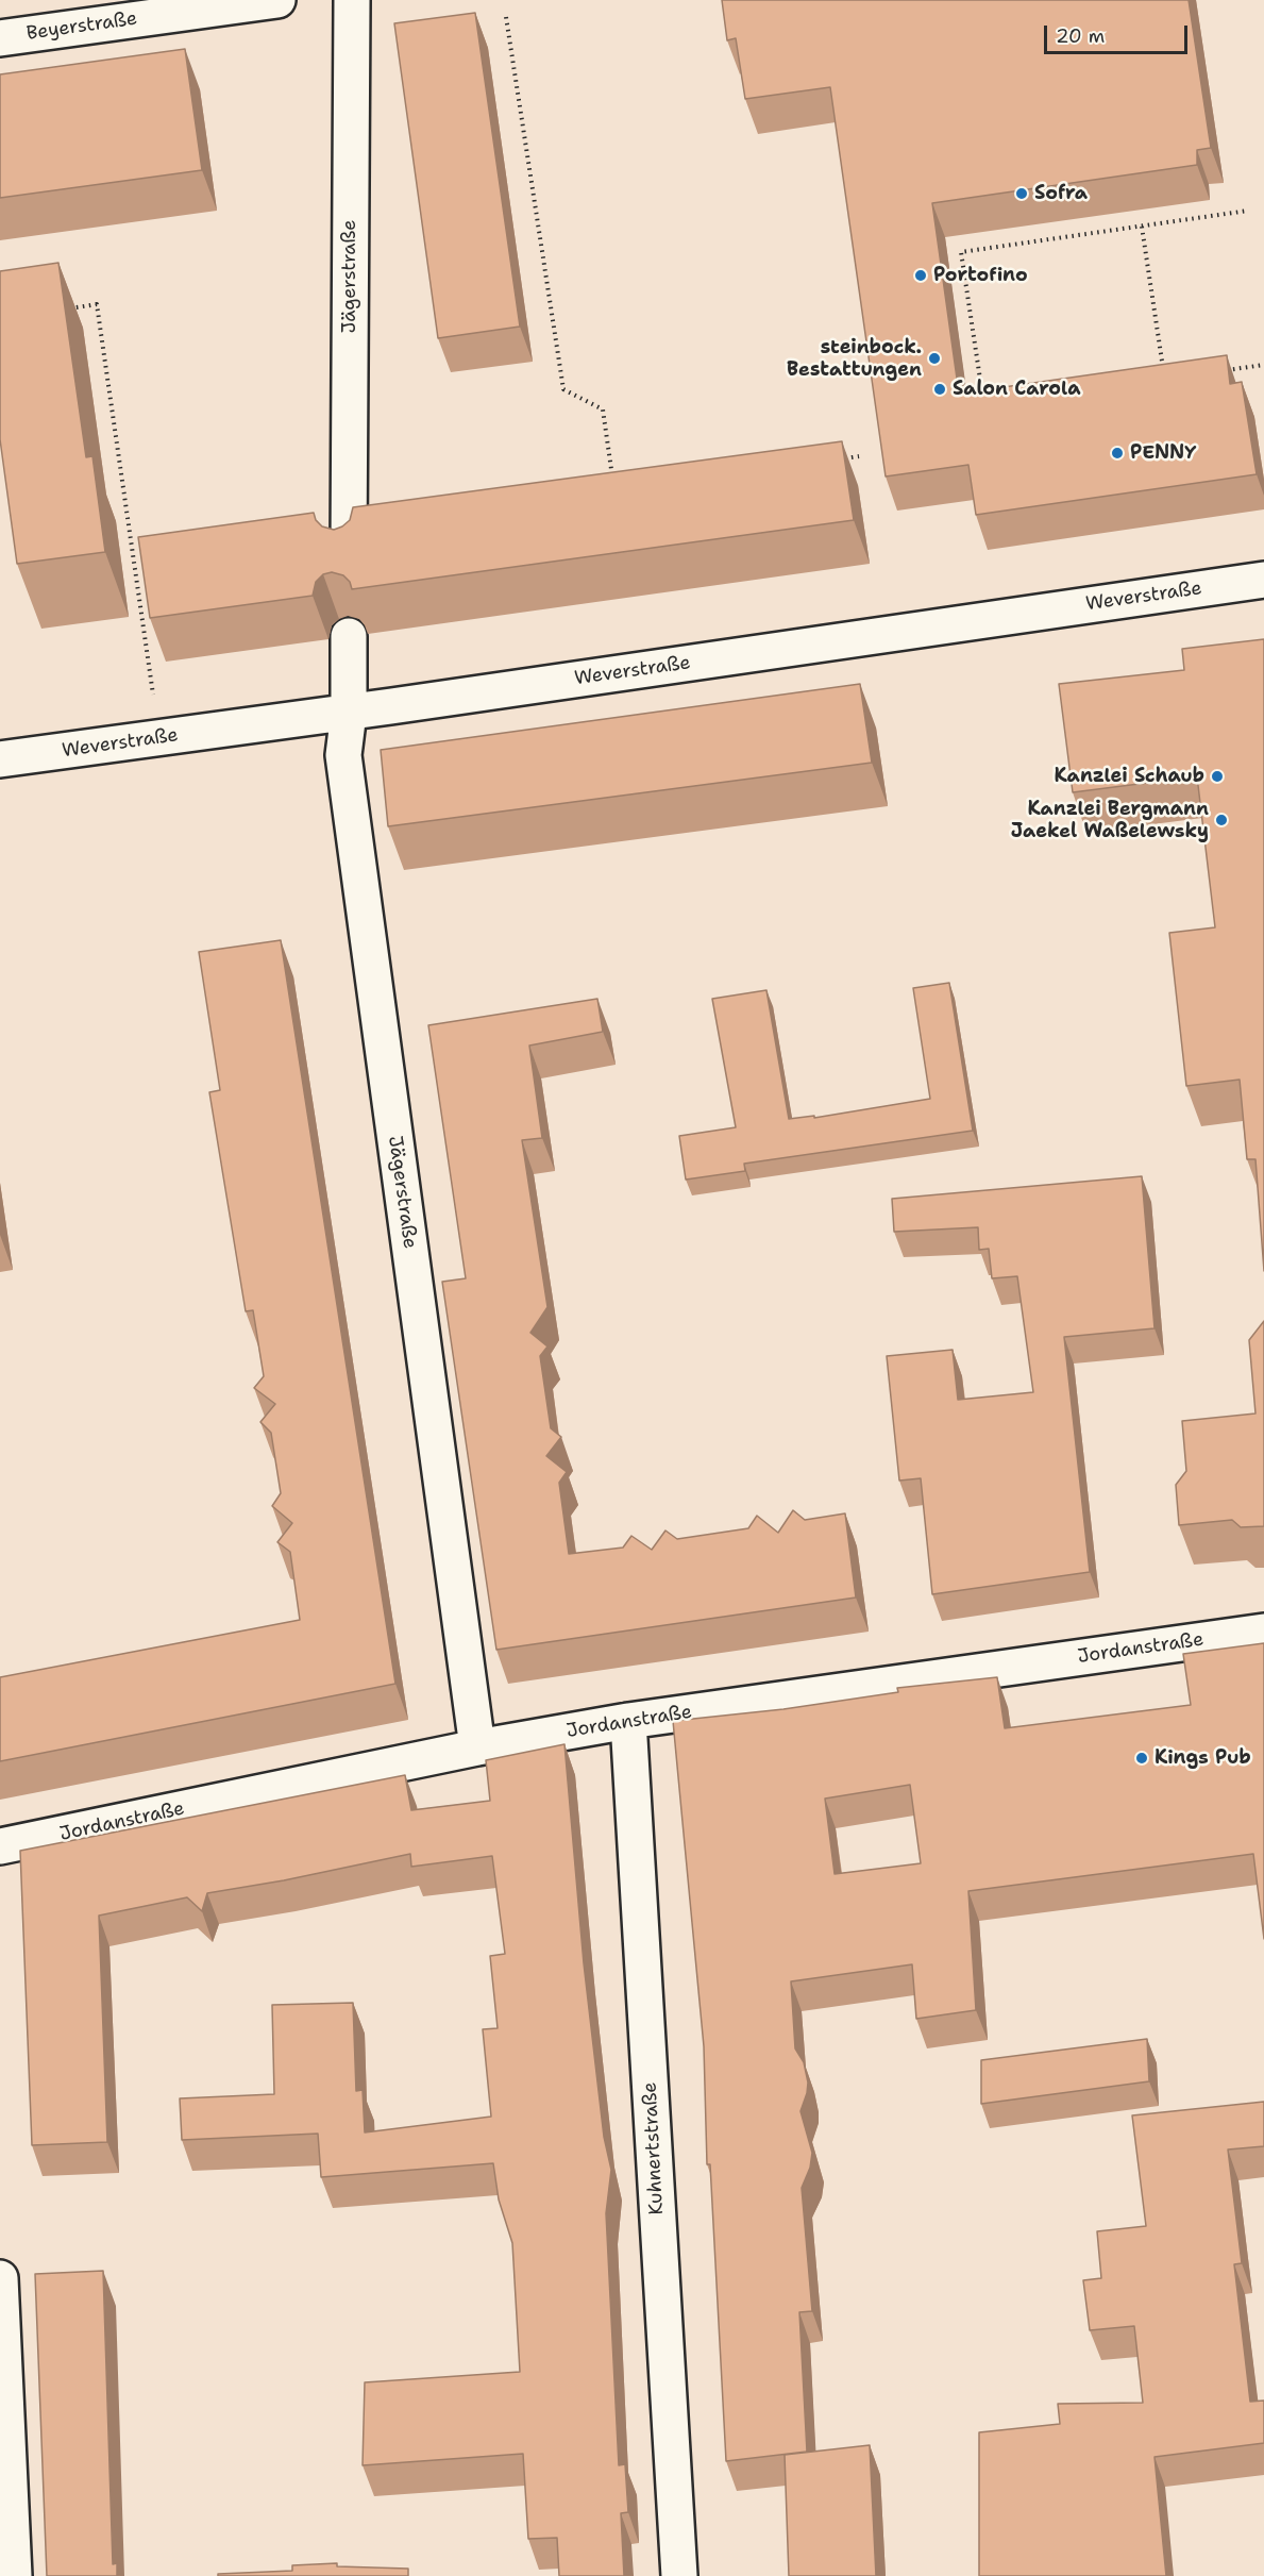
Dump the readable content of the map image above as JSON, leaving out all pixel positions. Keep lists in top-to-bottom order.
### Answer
{
  "streets": {
    "street": [
      "Beyerstraße",
      "Jägerstraße",
      "Weverstraße",
      "Jordanstraße",
      "Kuhnertstraße"
    ]
  },
  "crossings": [
    ["Jägerstraße", "Weverstraße"],
    ["Jägerstraße", "Jordanstraße"],
    ["Jordanstraße", "Kuhnertstraße"]
  ],
  "places": [
    "Sofra",
    "Portofino",
    "steinbock. Bestattungen",
    "Salon Carola",
    "PENNY",
    "Kanzlei Schaub",
    "Kanzlei Bergmann Jaekel Waßelewsky",
    "Kings Pub"
  ],
  "scale_bar": "20 m"
}
